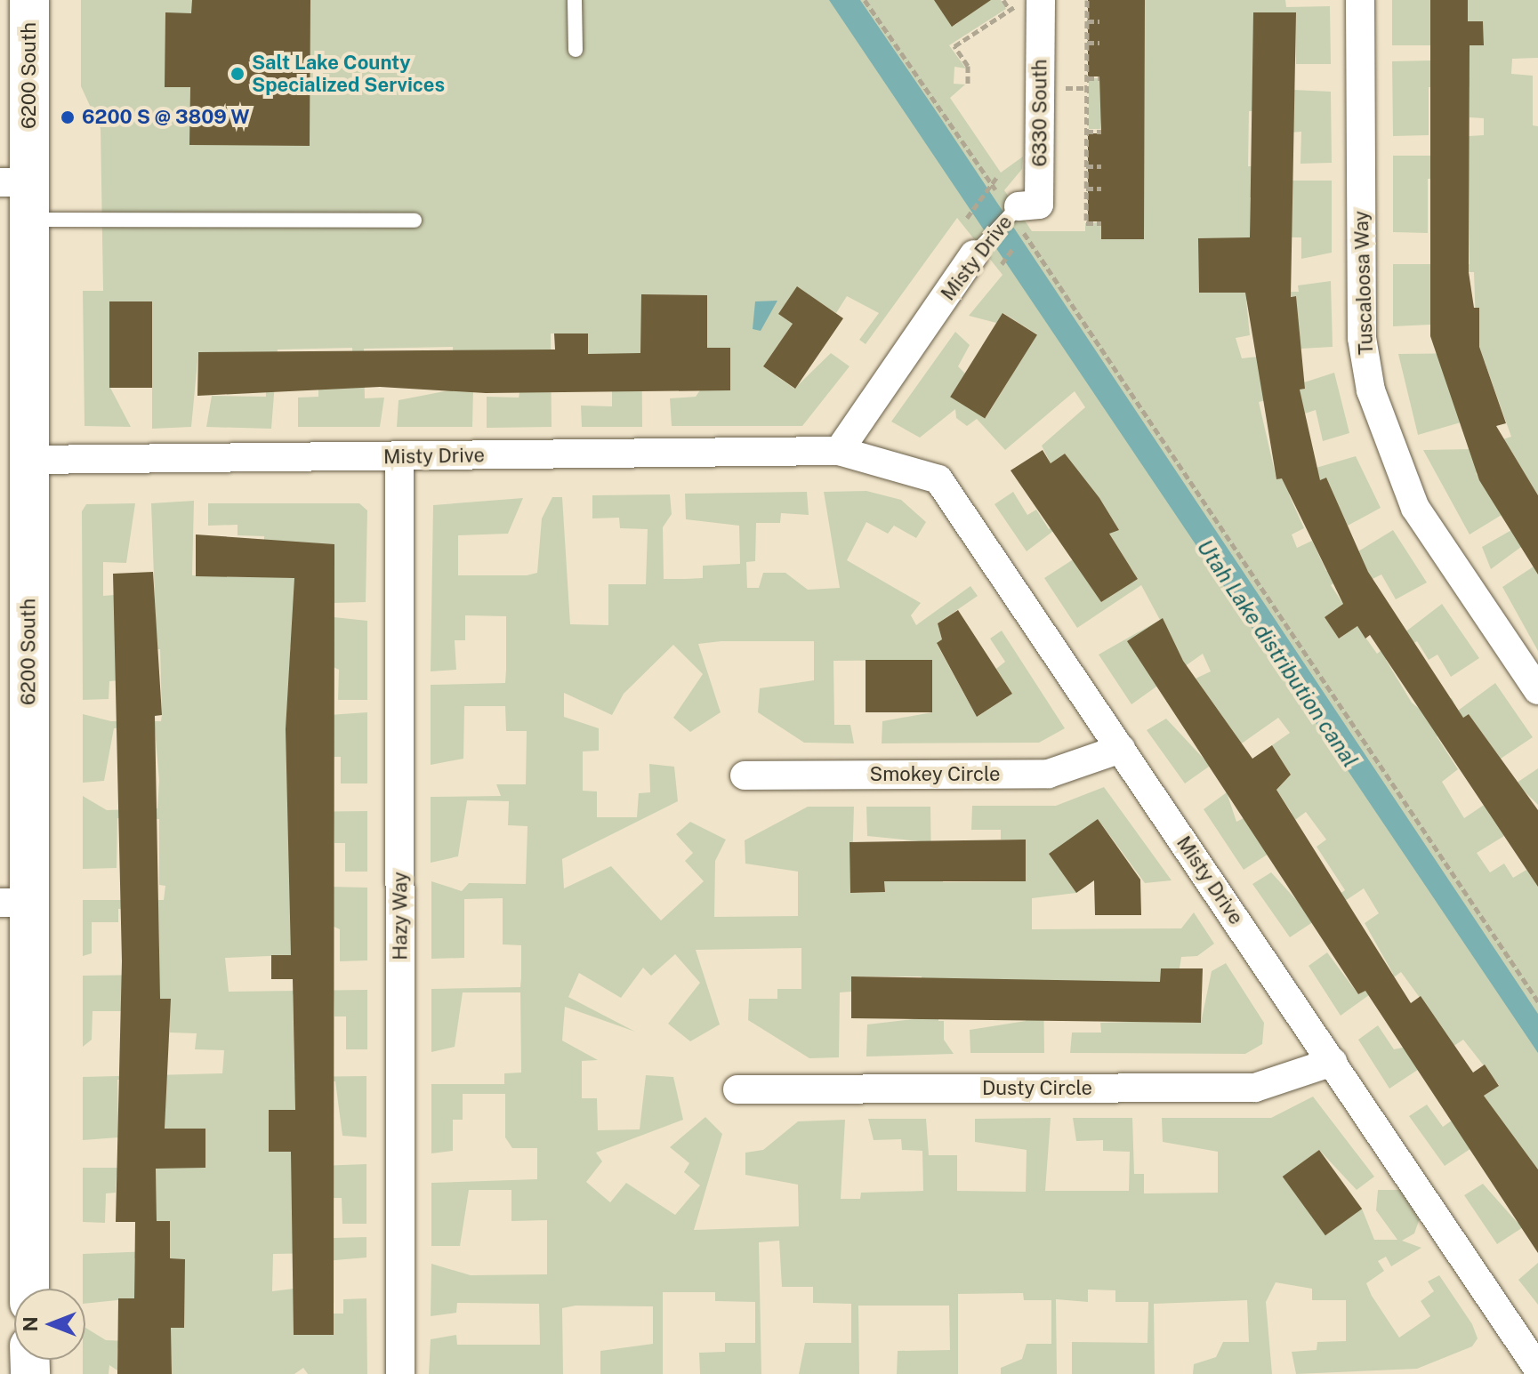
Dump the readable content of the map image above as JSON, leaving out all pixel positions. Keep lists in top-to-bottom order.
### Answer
{
  "streets": {
    "main road": ["6200 South"],
    "street": [
      "6330 South",
      "Misty Drive",
      "Tuscaloosa Way",
      "Smokey Circle",
      "Hazy Way",
      "Dusty Circle"
    ]
  },
  "crossings": [
    ["6200 South", "Misty Drive"],
    ["6330 South", "Misty Drive"],
    ["Misty Drive", "Smokey Circle"],
    ["Misty Drive", "Hazy Way"],
    ["Misty Drive", "Dusty Circle"]
  ],
  "water": ["Utah Lake distribution canal"],
  "places": ["Salt Lake County Specialized Services", "6200 S @ 3809 W"],
  "north": "left"
}
